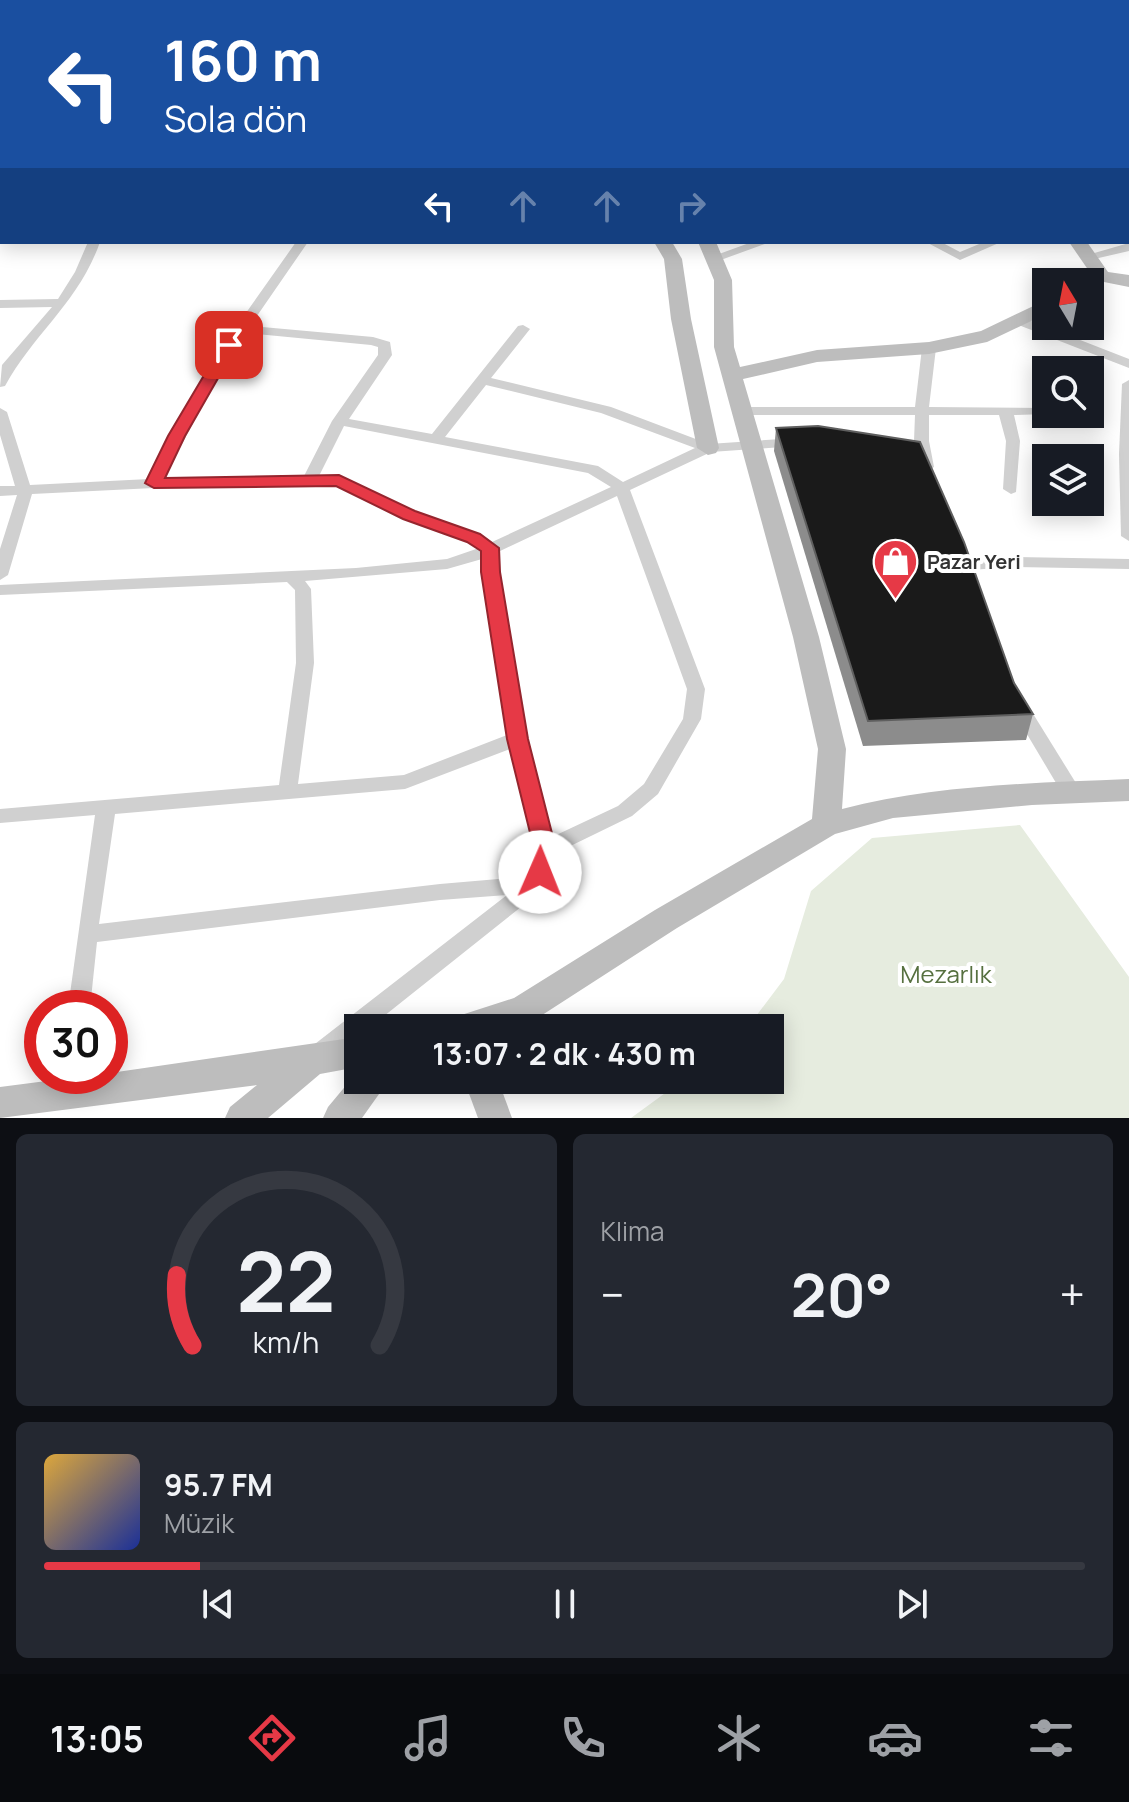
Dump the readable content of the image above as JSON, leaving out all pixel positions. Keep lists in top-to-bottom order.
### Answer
{
  "parks": ["Mezarlık"],
  "places": {
    "shop": ["Pazar Yeri"]
  },
  "north": "top",
  "page": {
    "turn": ["160 m", "Sola dön"],
    "limit": "30",
    "trip": "13:07 · 2 dk · 430 m",
    "tile": "Klima",
    "heat": ["−", "20°", "+"],
    "song": ["95.7 FM", "Müzik"],
    "tabs": "13:05",
    "gauge": ["22", "km/h"]
  }
}
